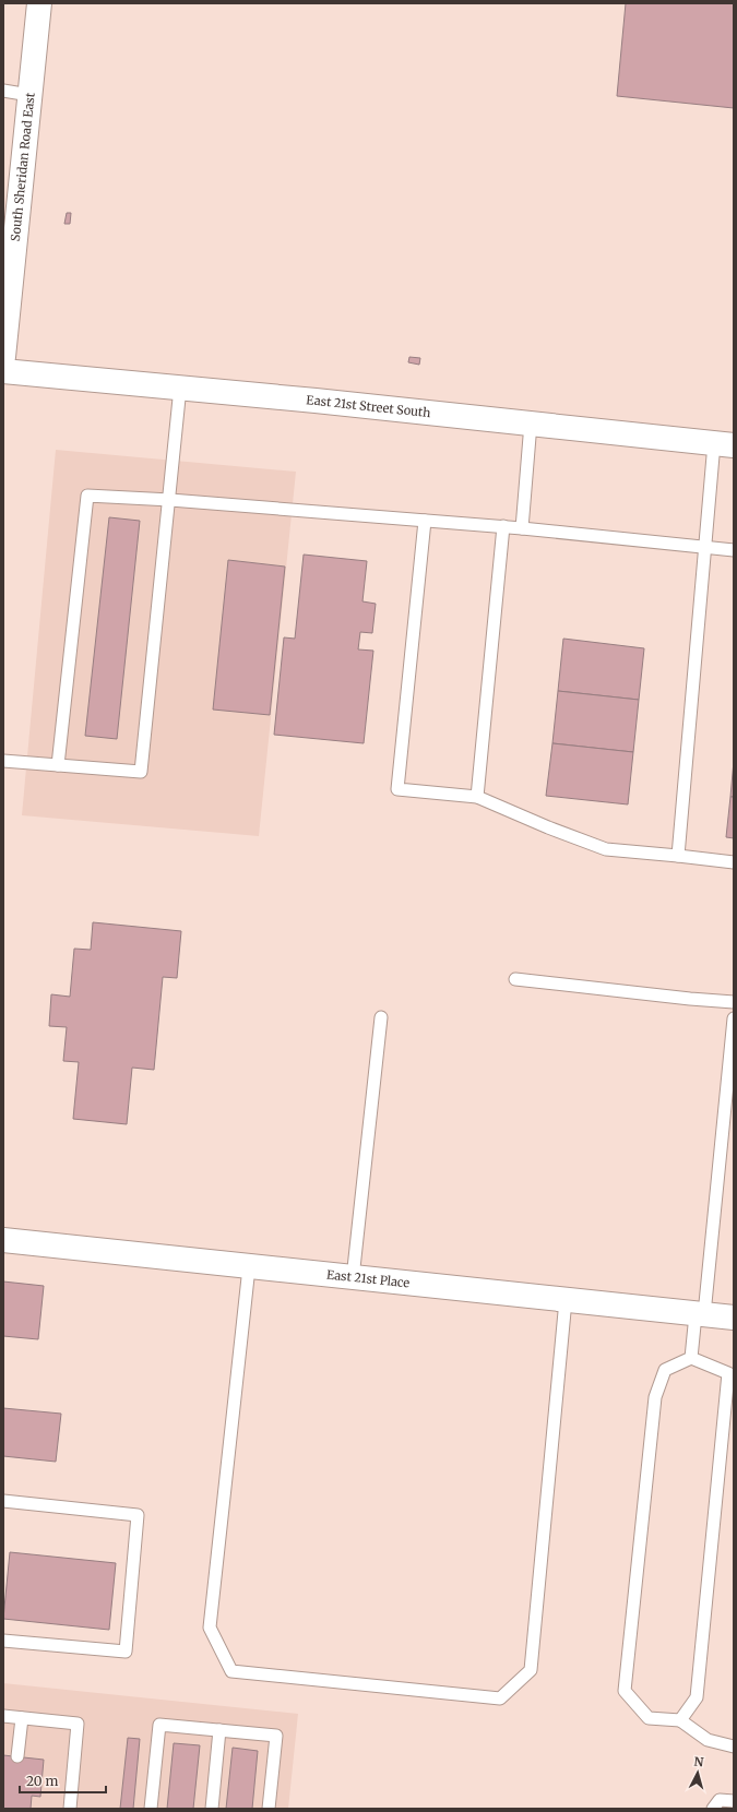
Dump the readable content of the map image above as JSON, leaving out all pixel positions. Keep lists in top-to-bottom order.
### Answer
{
  "streets": {
    "main road": ["South Sheridan Road East", "East 21st Street South", "East 21st Place"]
  },
  "scale_bar": "20 m",
  "north": "top"
}
